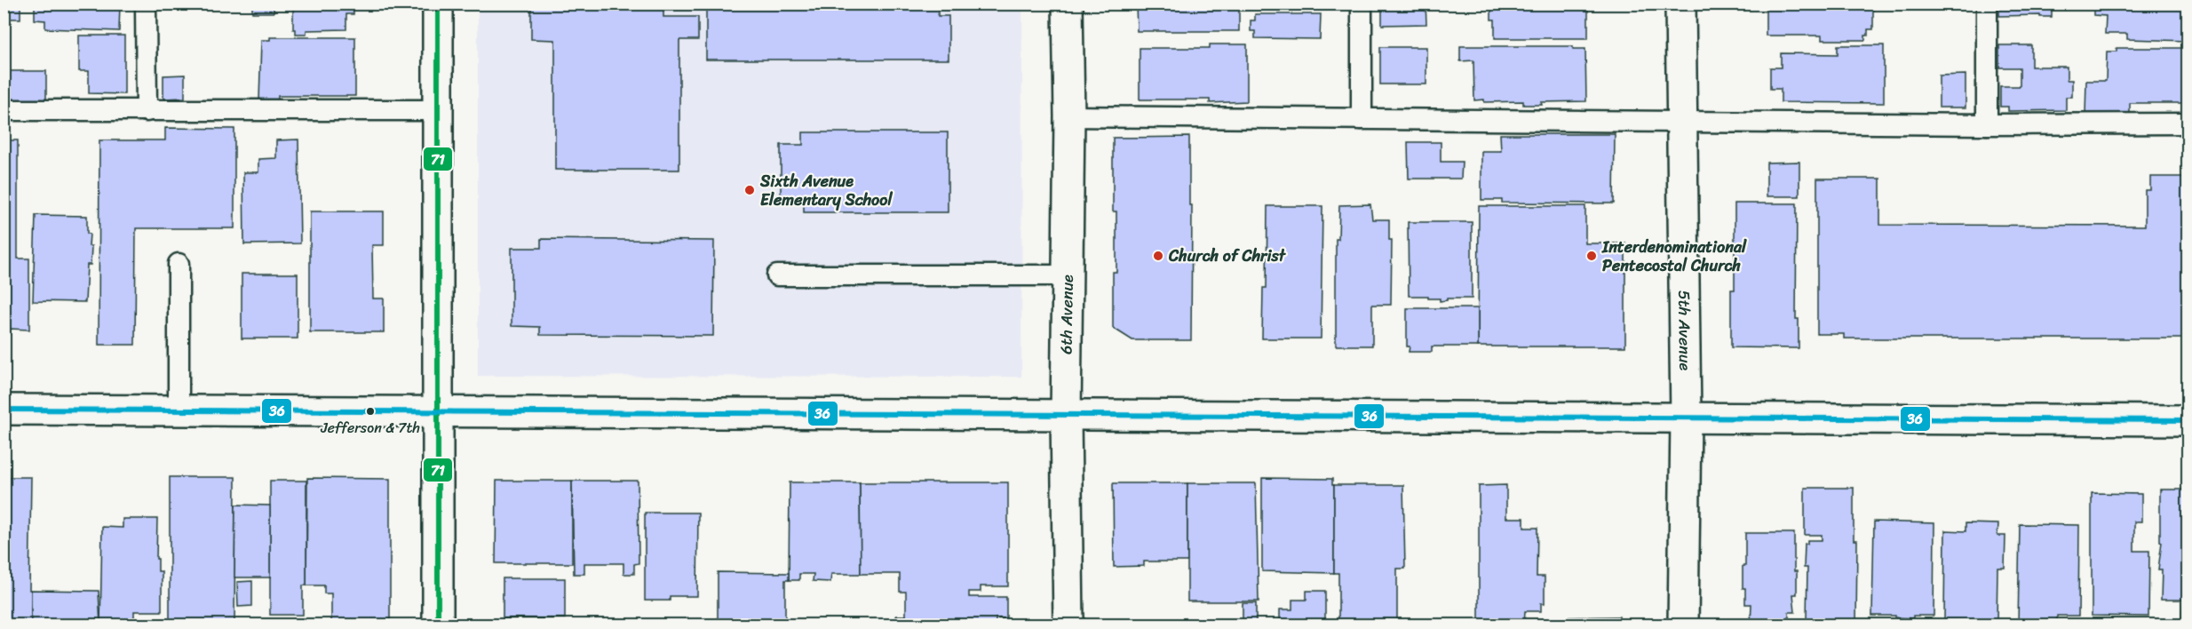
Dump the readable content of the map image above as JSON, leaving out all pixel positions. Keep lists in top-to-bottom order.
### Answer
{
  "streets": {
    "main road": ["6th Avenue", "5th Avenue"]
  },
  "places": [
    "Sixth Avenue Elementary School",
    "Church of Christ",
    "Interdenominational Pentecostal Church",
    "Jefferson & 7th"
  ],
  "lines": ["transit line 71", "transit line 36"]
}
